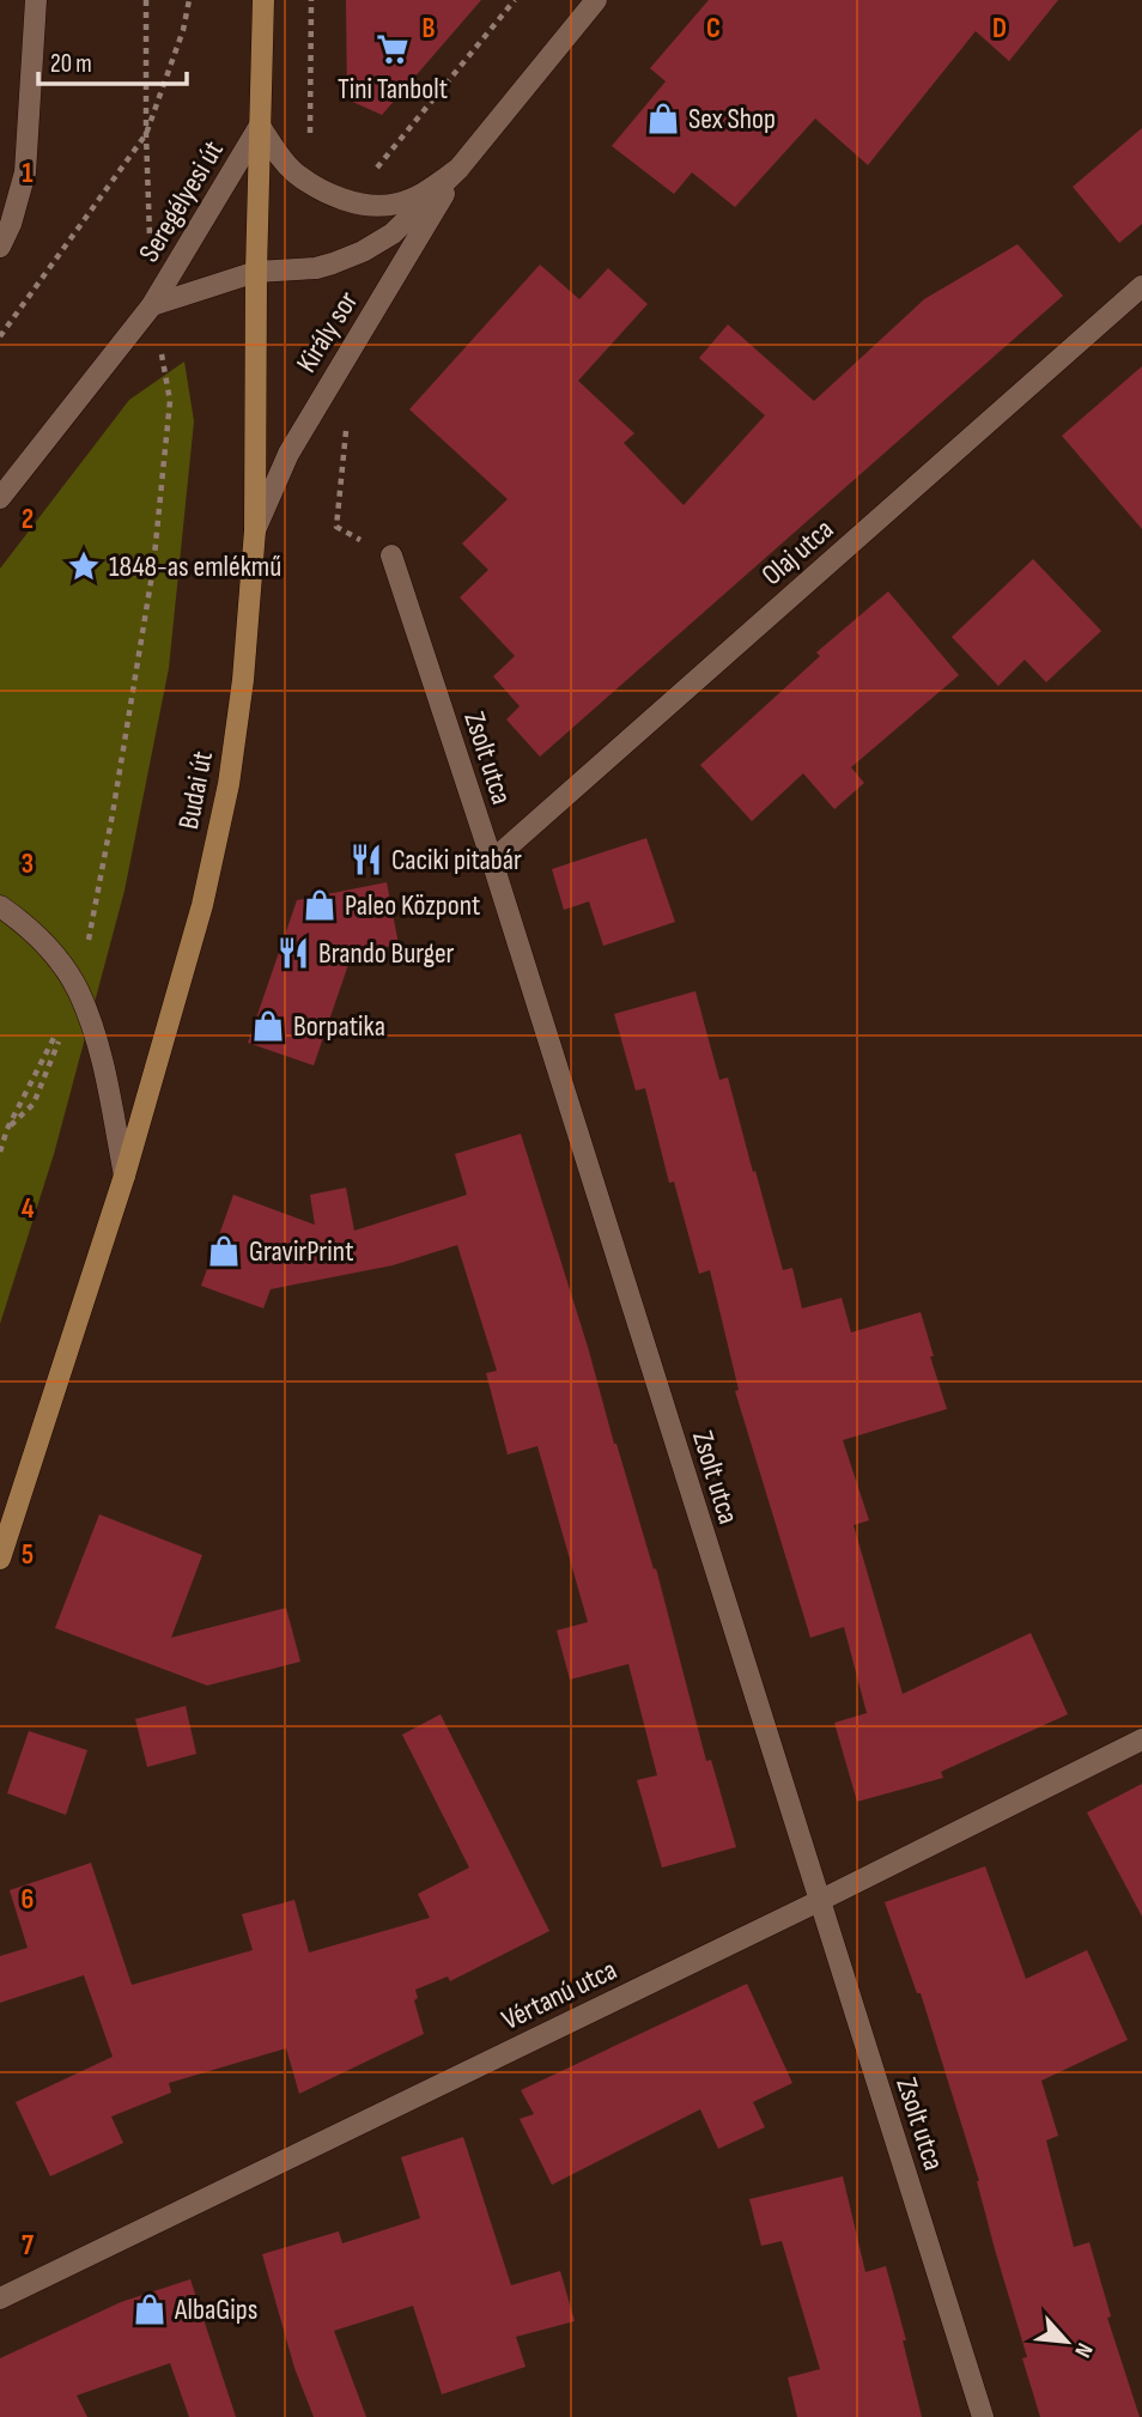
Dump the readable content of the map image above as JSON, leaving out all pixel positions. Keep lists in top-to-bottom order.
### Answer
{
  "streets": {
    "main road": ["Budai út"],
    "street": [
      "Seregélyesi út",
      "Király sor",
      "Olaj utca",
      "Zsolt utca",
      "Vértanú utca"
    ]
  },
  "crossings": [
    ["Seregélyesi út", "Király sor"],
    ["Seregélyesi út", "Budai út"],
    ["Király sor", "Budai út"],
    ["Olaj utca", "Zsolt utca"],
    ["Zsolt utca", "Vértanú utca"]
  ],
  "places": {
    "supermarket": ["Tini Tanbolt"],
    "shop": [
      "Sex Shop",
      "Paleo Központ",
      "Borpatika",
      "GravirPrint",
      "AlbaGips"
    ],
    "place": ["1848-as emlékmű"],
    "restaurant": ["Caciki pitabár", "Brando Burger"]
  },
  "scale_bar": "20 m",
  "north": "bottom right",
  "grid": {
    "columns": ["B", "C", "D"],
    "rows": [
      "1",
      "2",
      "3",
      "4",
      "5",
      "6",
      "7"
    ]
  }
}
